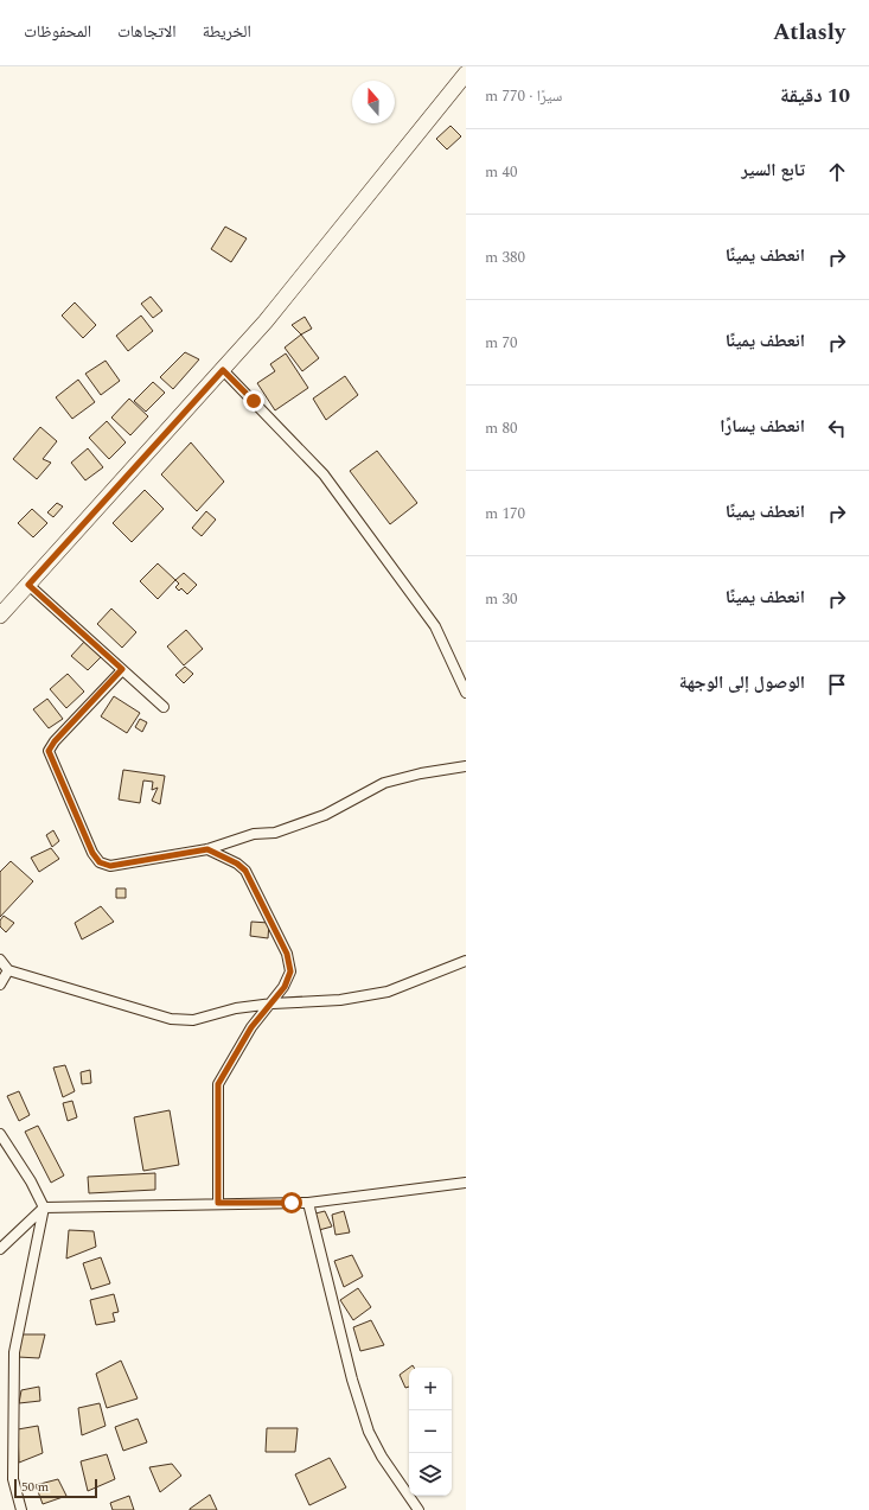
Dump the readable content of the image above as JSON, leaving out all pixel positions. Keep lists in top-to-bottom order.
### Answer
{
  "scale_bar": "50 m",
  "north": "top",
  "page": {
    "header": "Atlasly",
    "nav": ["الخريطة", "الاتجاهات", "المحفوظات"],
    "heading": ["10 دقيقة", "سيرًا · 770 m"],
    "list": [
      ["تابع السير", "40 m"],
      ["انعطف يمينًا", "380 m"],
      ["انعطف يمينًا", "70 m"],
      ["انعطف يسارًا", "80 m"],
      ["انعطف يمينًا", "170 m"],
      ["انعطف يمينًا", "30 m"],
      "الوصول إلى الوجهة"
    ],
    "map_buttons": ["+", "−"],
    "scale": "50 m"
  }
}
